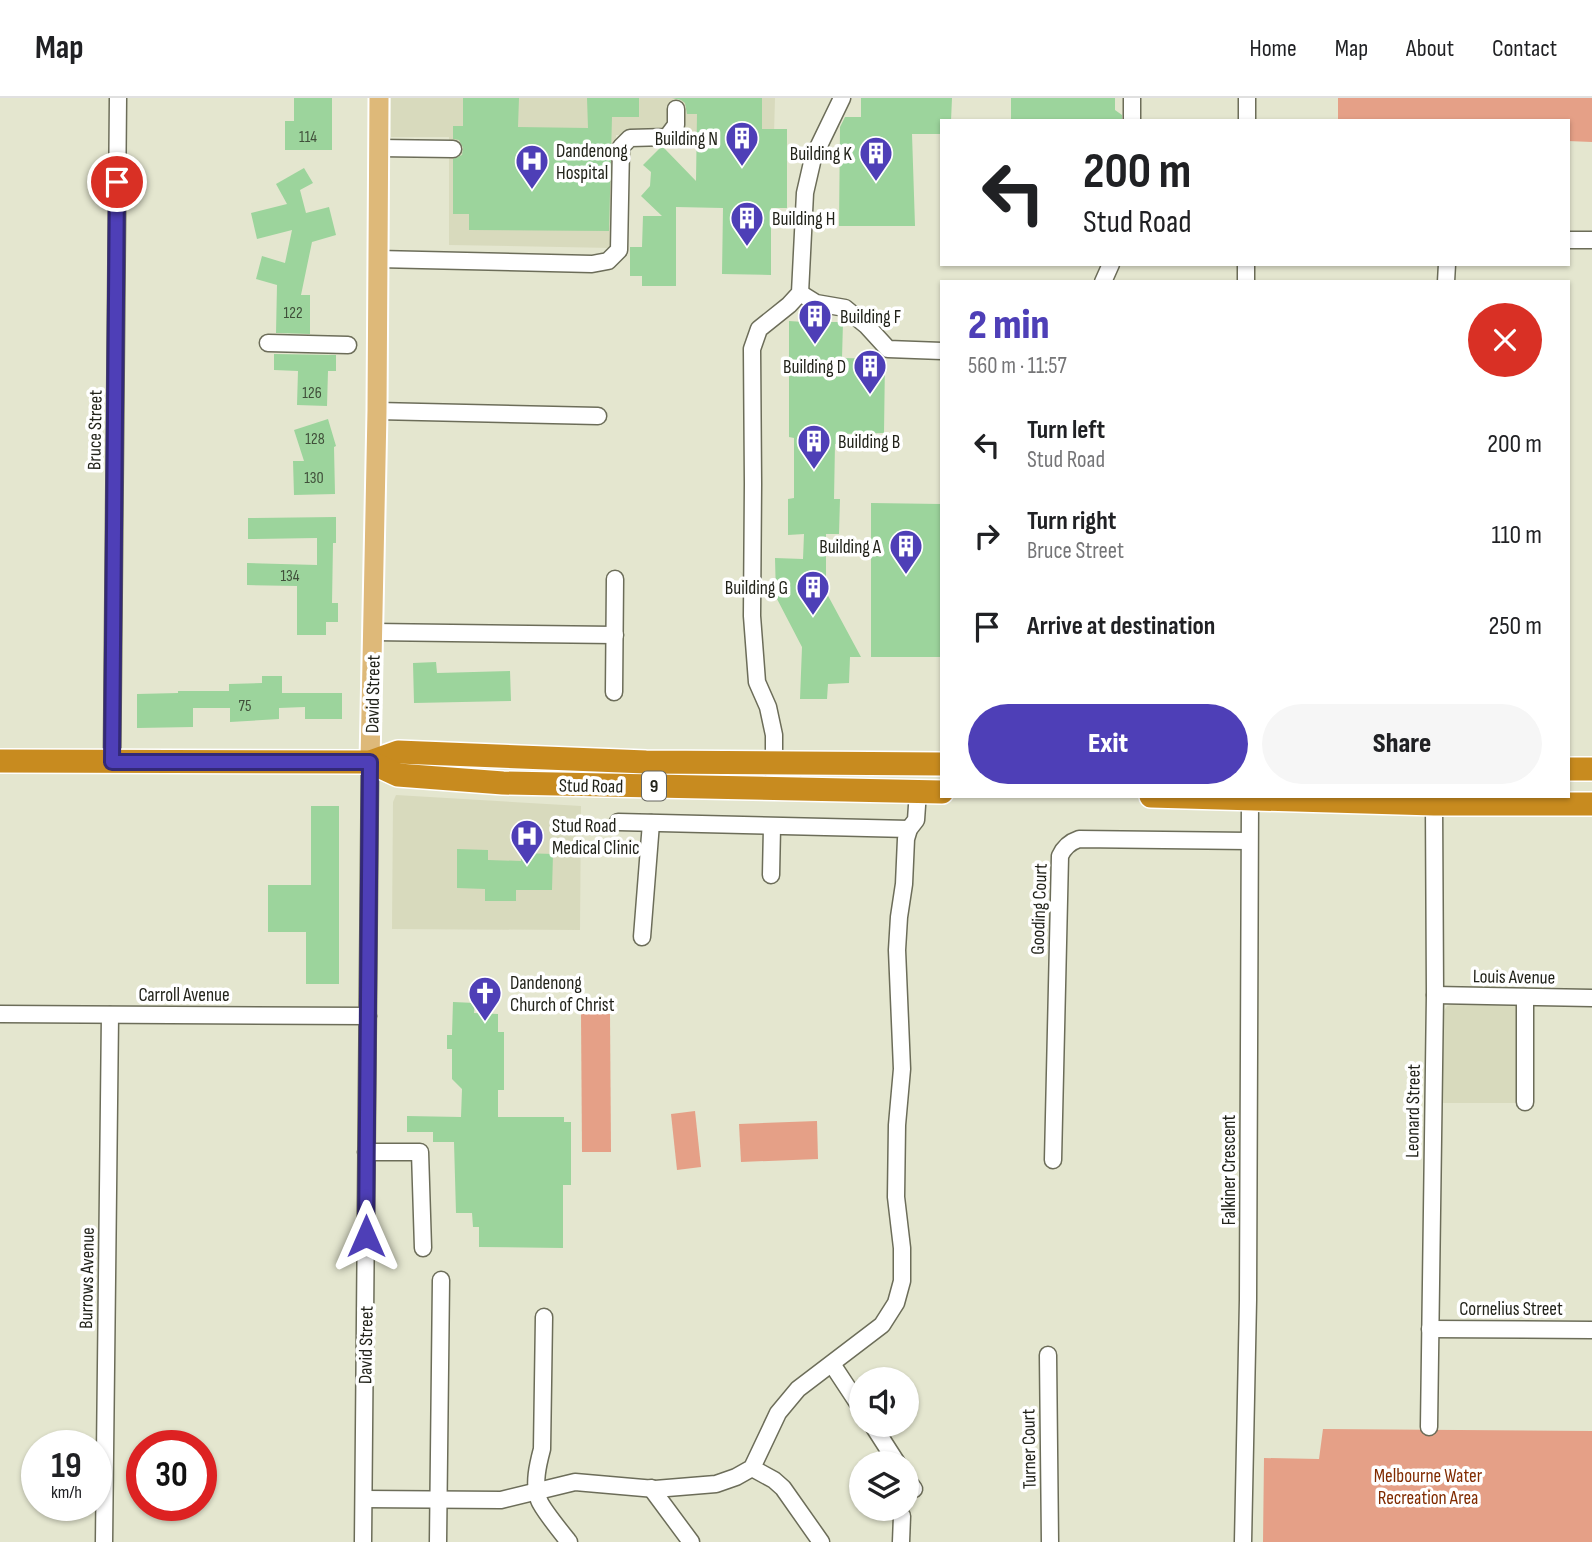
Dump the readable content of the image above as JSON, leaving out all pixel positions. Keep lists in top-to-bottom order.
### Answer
{
  "streets": {
    "highway": ["Stud Road", "9"],
    "main road": ["David Street"],
    "street": [
      "Bruce Street",
      "Gooding Court",
      "Louis Avenue",
      "Carroll Avenue",
      "Leonard Street",
      "Falkiner Crescent",
      "Burrows Avenue",
      "Cornelius Street",
      "Turner Court"
    ]
  },
  "crossings": [
    ["Bruce Street", "Stud Road"],
    ["David Street", "Stud Road"],
    ["David Street", "Carroll Avenue"],
    ["Gooding Court", "Falkiner Crescent"],
    ["Louis Avenue", "Leonard Street"],
    ["Carroll Avenue", "Burrows Avenue"],
    ["Leonard Street", "Cornelius Street"]
  ],
  "parks": ["Melbourne Water Recreation Area"],
  "places": {
    "building": [
      "Building N",
      "Building K",
      "Building H",
      "Building F",
      "Building D",
      "Building B",
      "Building A",
      "Building G"
    ],
    "hospital": ["Dandenong Hospital", "Stud Road Medical Clinic"],
    "church": ["Dandenong Church of Christ"]
  },
  "house_numbers": [
    "114",
    "122",
    "126",
    "128",
    "130",
    "134",
    "75"
  ],
  "page": {
    "header": "Map",
    "nav": [
      "Home",
      "Map",
      "About",
      "Contact"
    ],
    "turn": ["200 m", "Stud Road"],
    "heading": ["2 min", "560 m · 11:57"],
    "list": [
      {
        "name": "Turn left",
        "note": "Stud Road",
        "value": "200 m"
      },
      {
        "name": "Turn right",
        "note": "Bruce Street",
        "value": "110 m"
      },
      {
        "name": "Arrive at destination",
        "value": "250 m"
      }
    ],
    "buttons": ["Exit", "Share"],
    "speed": "19 km/h",
    "limit": "30"
  }
}
